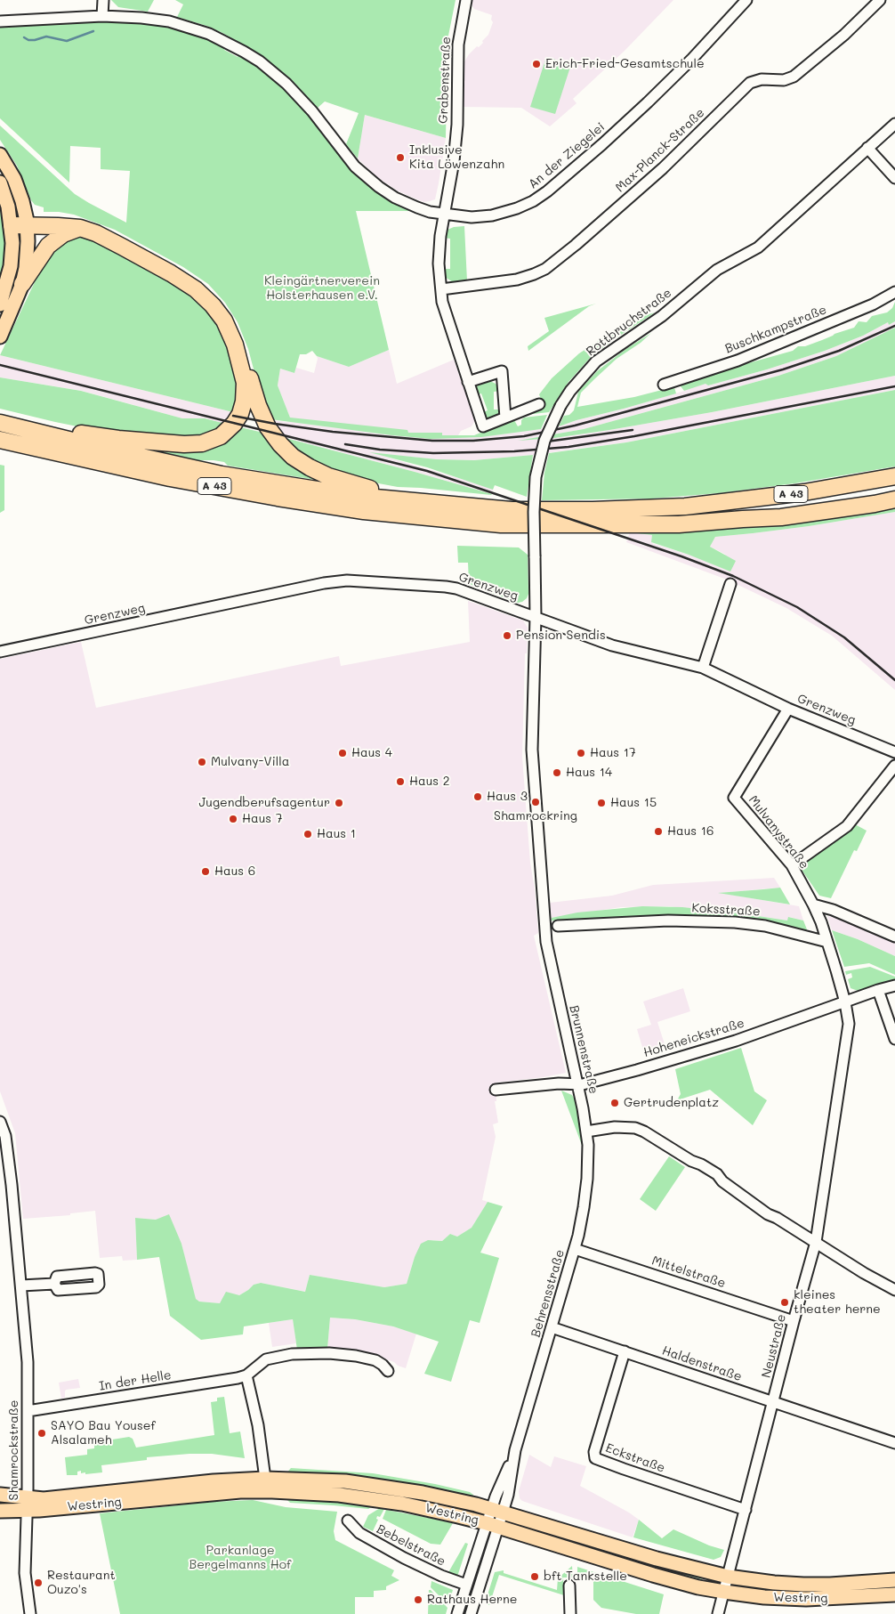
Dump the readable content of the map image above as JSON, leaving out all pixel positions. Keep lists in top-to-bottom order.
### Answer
{
  "streets": {
    "highway": ["A 43"],
    "main road": ["Westring"],
    "street": [
      "Grabenstraße",
      "Max-Planck-Straße",
      "An der Ziegelei",
      "Rottbruchstraße",
      "Buschkampstraße",
      "Grenzweg",
      "Mulvanystraße",
      "Koksstraße",
      "Hoheneickstraße",
      "Brunnenstraße",
      "Mittelstraße",
      "Behrensstraße",
      "Neustraße",
      "Haldenstraße",
      "In der Helle",
      "Shamrockstraße",
      "Eckstraße",
      "Bebelstraße"
    ]
  },
  "crossings": [
    ["Grabenstraße", "An der Ziegelei"],
    ["Rottbruchstraße", "Grenzweg"],
    ["Rottbruchstraße", "Brunnenstraße"],
    ["Grenzweg", "Mulvanystraße"],
    ["Grenzweg", "Brunnenstraße"],
    ["Mulvanystraße", "Koksstraße"],
    ["Hoheneickstraße", "Brunnenstraße"],
    ["Hoheneickstraße", "Neustraße"],
    ["Brunnenstraße", "Behrensstraße"],
    ["Mittelstraße", "Behrensstraße"],
    ["Mittelstraße", "Neustraße"],
    ["Behrensstraße", "Haldenstraße"],
    ["Behrensstraße", "Westring"],
    ["Behrensstraße", "Bebelstraße"],
    ["Neustraße", "Haldenstraße"],
    ["Neustraße", "Eckstraße"],
    ["Neustraße", "Westring"],
    ["Haldenstraße", "Eckstraße"],
    ["In der Helle", "Shamrockstraße"],
    ["Shamrockstraße", "Westring"]
  ],
  "parks": ["Kleingärtnerverein Holsterhausen e.V.", "Parkanlage Bergelmanns Hof"],
  "places": [
    "Erich-Fried-Gesamtschule",
    "Inklusive Kita Löwenzahn",
    "Pension Sendis",
    "Haus 4",
    "Haus 17",
    "Mulvany-Villa",
    "Haus 14",
    "Haus 2",
    "Haus 3",
    "Shamrockring",
    "Jugendberufsagentur",
    "Haus 15",
    "Haus 7",
    "Haus 16",
    "Haus 1",
    "Haus 6",
    "Gertrudenplatz",
    "kleines theater herne",
    "SAYO Bau Yousef Alsalameh",
    "bft Tankstelle",
    "Restaurant Ouzo's",
    "Rathaus Herne"
  ]
}
